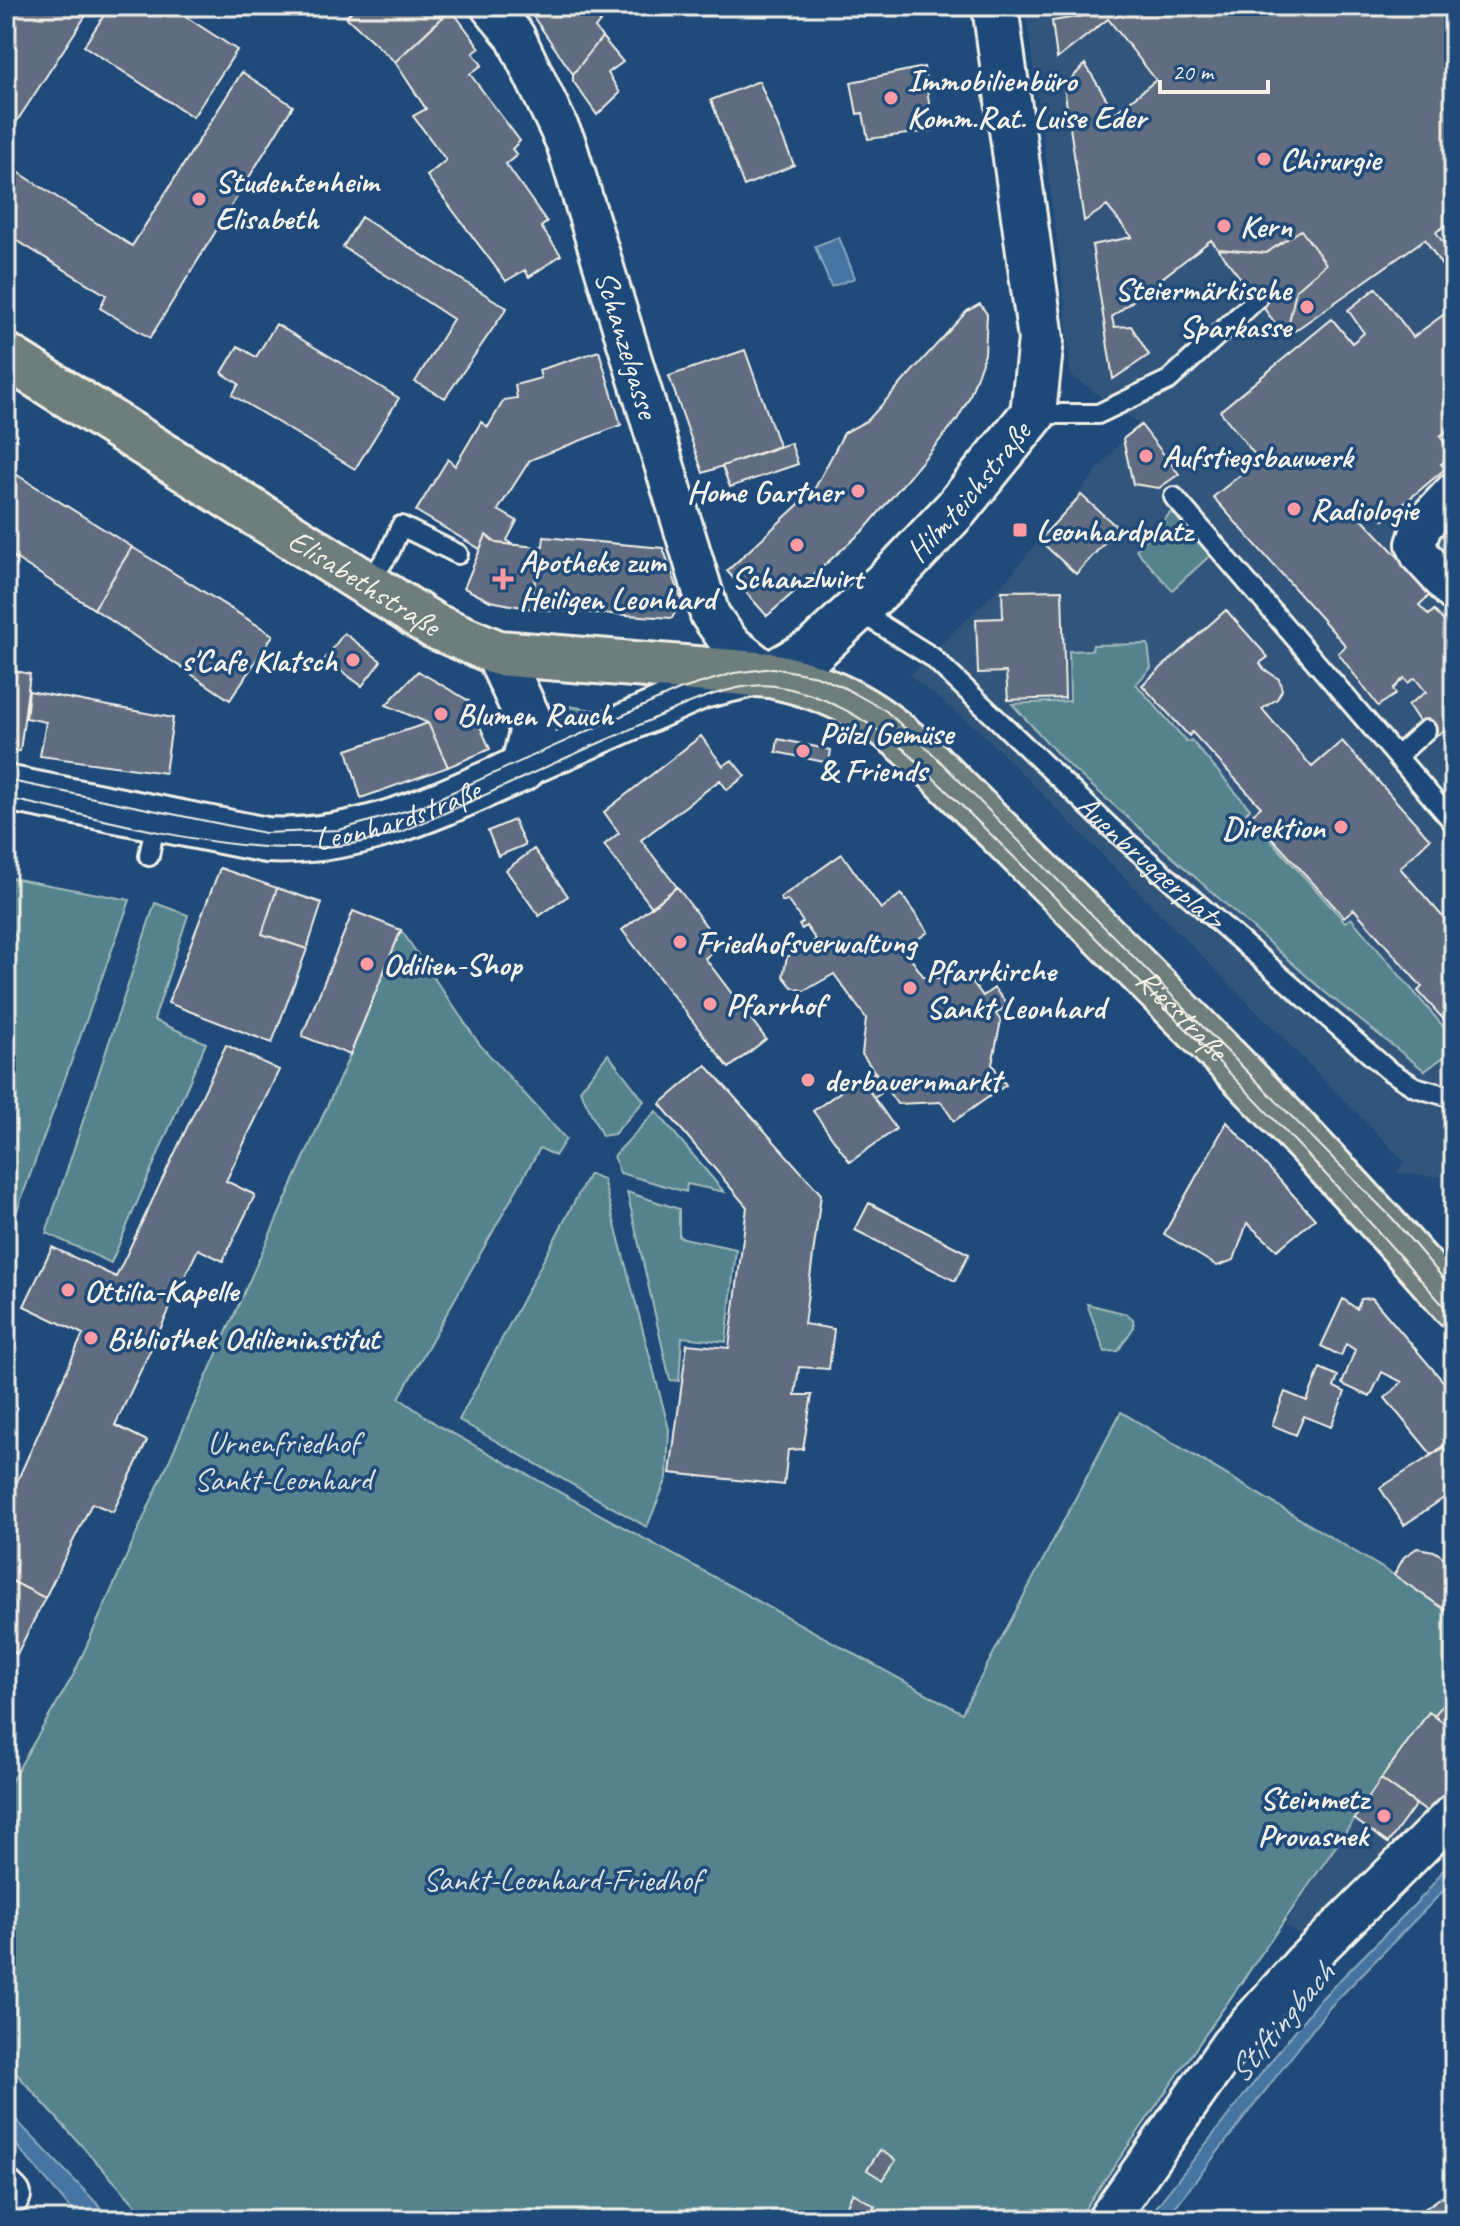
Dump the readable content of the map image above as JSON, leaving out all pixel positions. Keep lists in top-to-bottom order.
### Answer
{
  "streets": {
    "main road": [
      "Hilmteichstraße",
      "Elisabethstraße",
      "Leonhardstraße",
      "Riesstraße"
    ],
    "street": ["Schanzelgasse"],
    "lane": ["Auenbruggerplatz"]
  },
  "crossings": [
    ["Schanzelgasse", "Hilmteichstraße"],
    ["Schanzelgasse", "Elisabethstraße"],
    ["Schanzelgasse", "Leonhardstraße"],
    ["Schanzelgasse", "Riesstraße"],
    ["Hilmteichstraße", "Elisabethstraße"],
    ["Hilmteichstraße", "Leonhardstraße"],
    ["Hilmteichstraße", "Auenbruggerplatz"],
    ["Hilmteichstraße", "Riesstraße"],
    ["Elisabethstraße", "Leonhardstraße"],
    ["Elisabethstraße", "Riesstraße"],
    ["Leonhardstraße", "Riesstraße"]
  ],
  "water": ["Stiftingbach"],
  "parks": ["Urnenfriedhof Sankt-Leonhard", "Sankt-Leonhard-Friedhof"],
  "places": {
    "other": [
      "Immobilienbüro Komm.Rat. Luise Eder",
      "Chirurgie",
      "Studentenheim Elisabeth",
      "Kern",
      "Steiermärkische Sparkasse",
      "Aufstiegsbauwerk",
      "Home Gartner",
      "Radiologie",
      "Schanzlwirt",
      "s'Cafe Klatsch",
      "Blumen Rauch",
      "Pölzl Gemüse & Friends",
      "Direktion",
      "Friedhofsverwaltung",
      "Odilien-Shop",
      "Pfarrkirche Sankt Leonhard",
      "Pfarrhof",
      "derbauernmarkt",
      "Ottilia-Kapelle",
      "Bibliothek Odilieninstitut",
      "Steinmetz Provasnek"
    ],
    "transit": ["Leonhardplatz"],
    "health": ["Apotheke zum Heiligen Leonhard"]
  },
  "scale_bar": "20 m"
}
